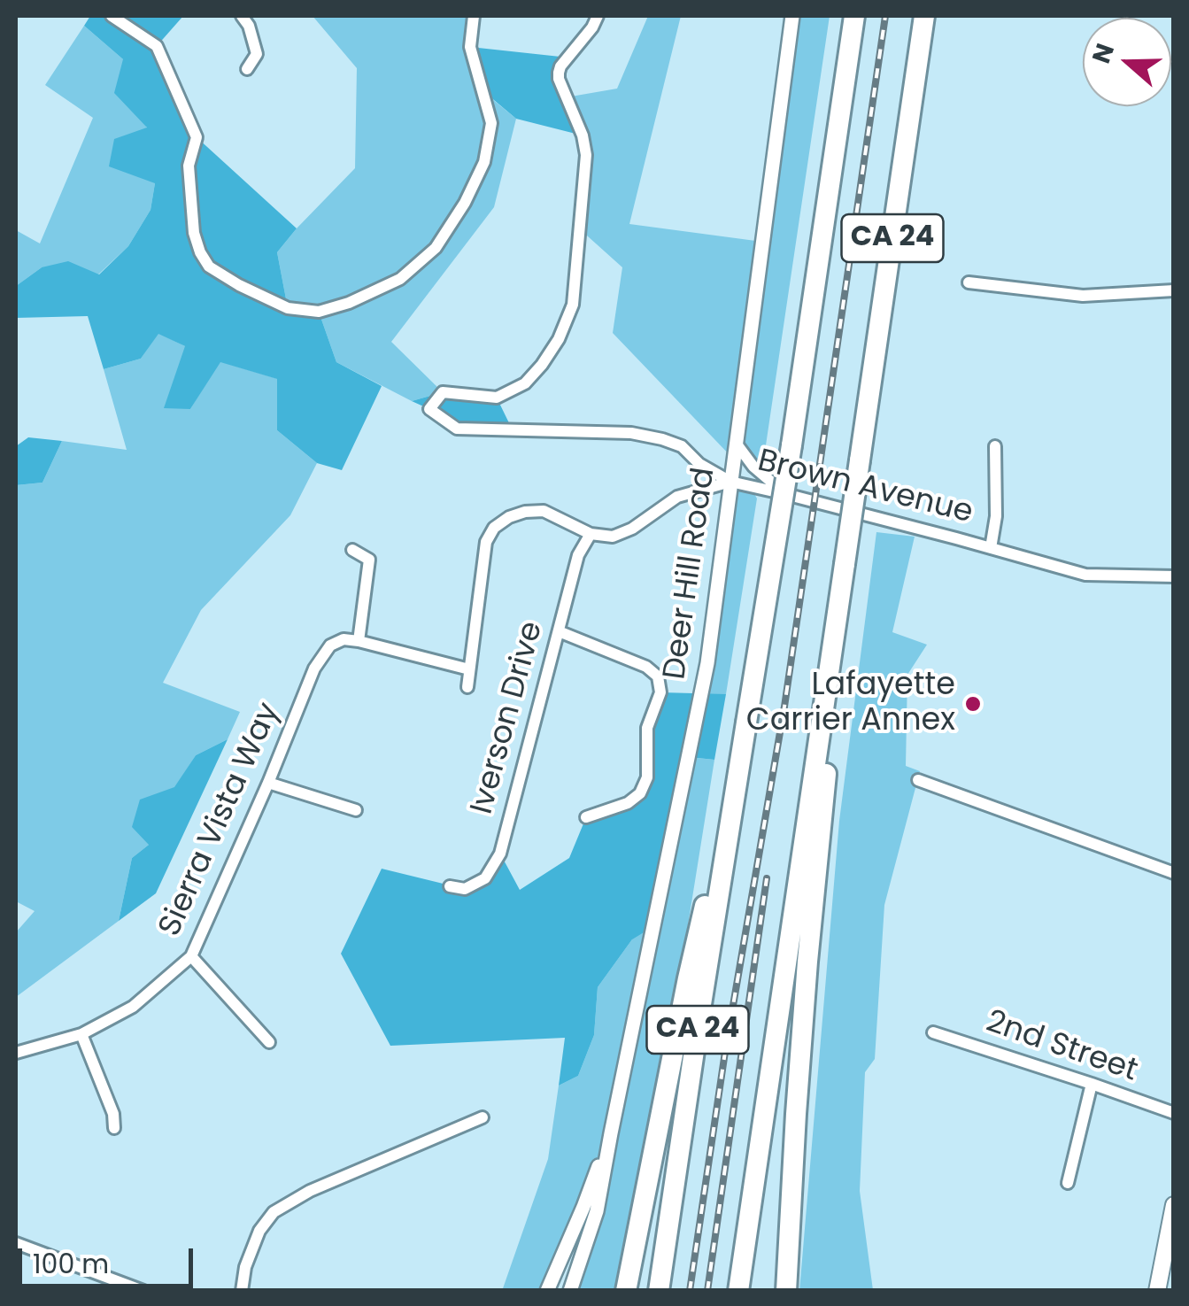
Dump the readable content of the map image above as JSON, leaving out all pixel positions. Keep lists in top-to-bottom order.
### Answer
{
  "streets": {
    "highway": ["CA 24"],
    "street": [
      "Brown Avenue",
      "Deer Hill Road",
      "Iverson Drive",
      "Sierra Vista Way",
      "2nd Street"
    ]
  },
  "crossings": [
    ["Brown Avenue", "Deer Hill Road"]
  ],
  "places": ["Lafayette Carrier Annex"],
  "scale_bar": "100 m",
  "north": "left"
}
